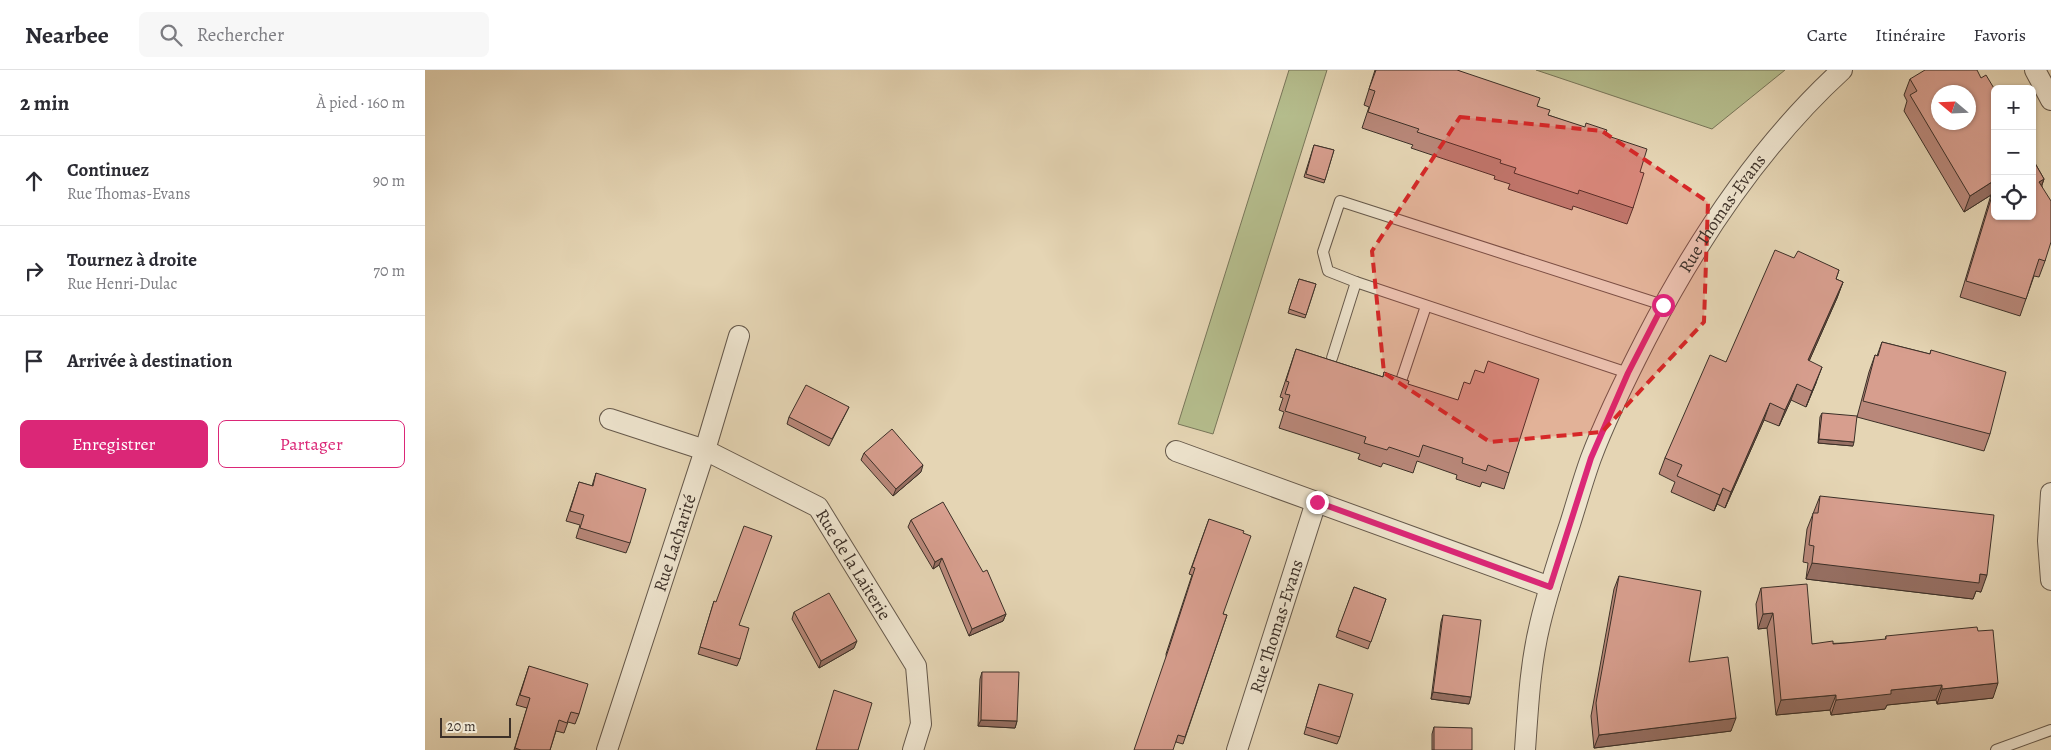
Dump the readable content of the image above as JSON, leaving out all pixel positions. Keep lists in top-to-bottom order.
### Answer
{
  "streets": {
    "street": ["Rue Thomas-Evans", "Rue Lacharité", "Rue de la Laiterie"]
  },
  "crossings": [
    ["Rue Lacharité", "Rue de la Laiterie"]
  ],
  "scale_bar": "20 m",
  "north": "left",
  "page": {
    "header": "Nearbee",
    "search": "Rechercher",
    "nav": ["Carte", "Itinéraire", "Favoris"],
    "heading": ["2 min", "À pied · 160 m"],
    "map_buttons": ["+", "−"],
    "list": [
      ["Continuez", "Rue Thomas-Evans", "90 m"],
      ["Tournez à droite", "Rue Henri-Dulac", "70 m"],
      "Arrivée à destination"
    ],
    "buttons": ["Enregistrer", "Partager"],
    "scale": "20 m"
  }
}
